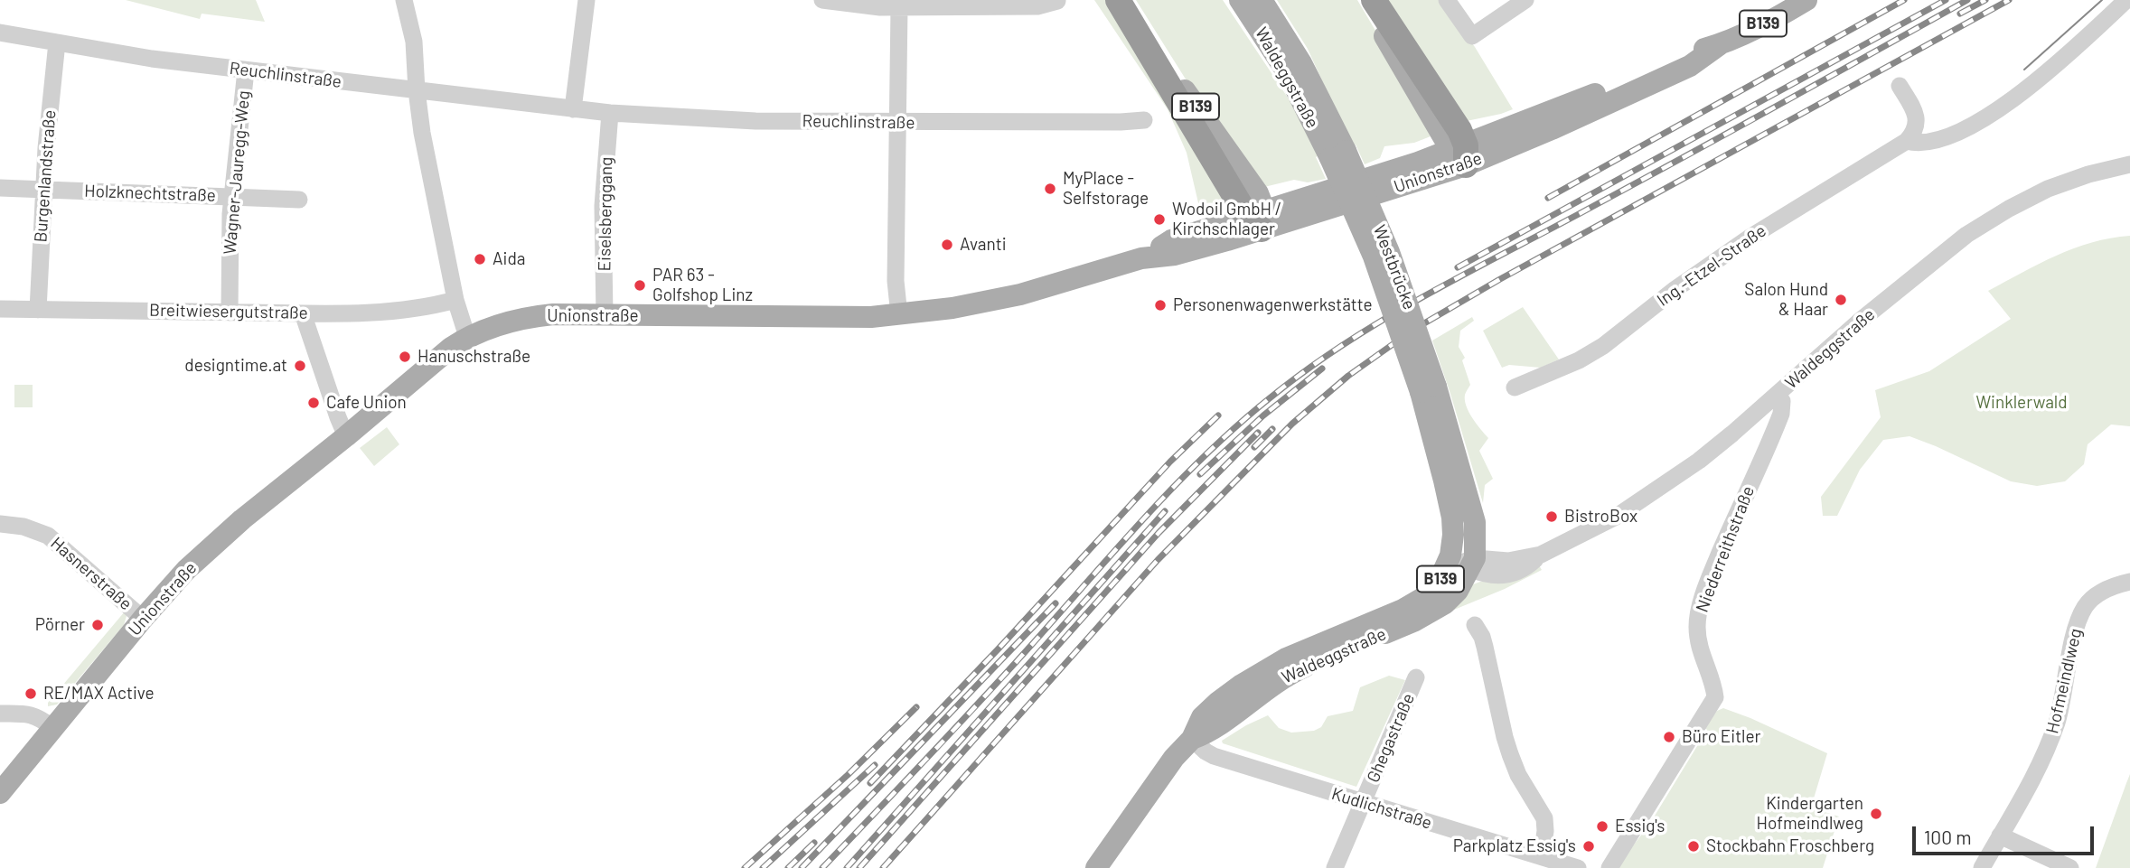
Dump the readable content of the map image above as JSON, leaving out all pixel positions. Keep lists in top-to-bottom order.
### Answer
{
  "streets": {
    "main road": [
      "B139",
      "Waldeggstraße",
      "Unionstraße",
      "Westbrücke"
    ],
    "street": [
      "Reuchlinstraße",
      "Wagner-Jauregg-Weg",
      "Burgenlandstraße",
      "Holzknechtstraße",
      "Eiselsberggang",
      "Ing.-Etzel-Straße",
      "Breitwiesergutstraße",
      "Niederreithstraße",
      "Hasnerstraße",
      "Hofmeindlweg",
      "Ghegastraße",
      "Kudlichstraße"
    ]
  },
  "crossings": [
    ["B139", "Waldeggstraße"],
    ["B139", "Unionstraße"],
    ["B139", "Westbrücke"],
    ["Reuchlinstraße", "Wagner-Jauregg-Weg"],
    ["Reuchlinstraße", "Burgenlandstraße"],
    ["Reuchlinstraße", "Eiselsberggang"],
    ["Waldeggstraße", "Westbrücke"],
    ["Waldeggstraße", "Niederreithstraße"],
    ["Waldeggstraße", "Kudlichstraße"],
    ["Wagner-Jauregg-Weg", "Holzknechtstraße"],
    ["Wagner-Jauregg-Weg", "Breitwiesergutstraße"],
    ["Unionstraße", "Eiselsberggang"],
    ["Unionstraße", "Hasnerstraße"],
    ["Burgenlandstraße", "Holzknechtstraße"],
    ["Burgenlandstraße", "Breitwiesergutstraße"],
    ["Ghegastraße", "Kudlichstraße"]
  ],
  "parks": ["Winklerwald"],
  "places": [
    "MyPlace - Selfstorage",
    "Wodoil GmbH / Kirchschlager",
    "Avanti",
    "Aida",
    "PAR 63 - Golfshop Linz",
    "Salon Hund & Haar",
    "Personenwagenwerkstätte",
    "Hanuschstraße",
    "designtime.at",
    "Cafe Union",
    "BistroBox",
    "Pörner",
    "RE/MAX Active",
    "Büro Eitler",
    "Kindergarten Hofmeindlweg",
    "Essig's",
    "Parkplatz Essig's",
    "Stockbahn Froschberg"
  ],
  "scale_bar": "100 m"
}
